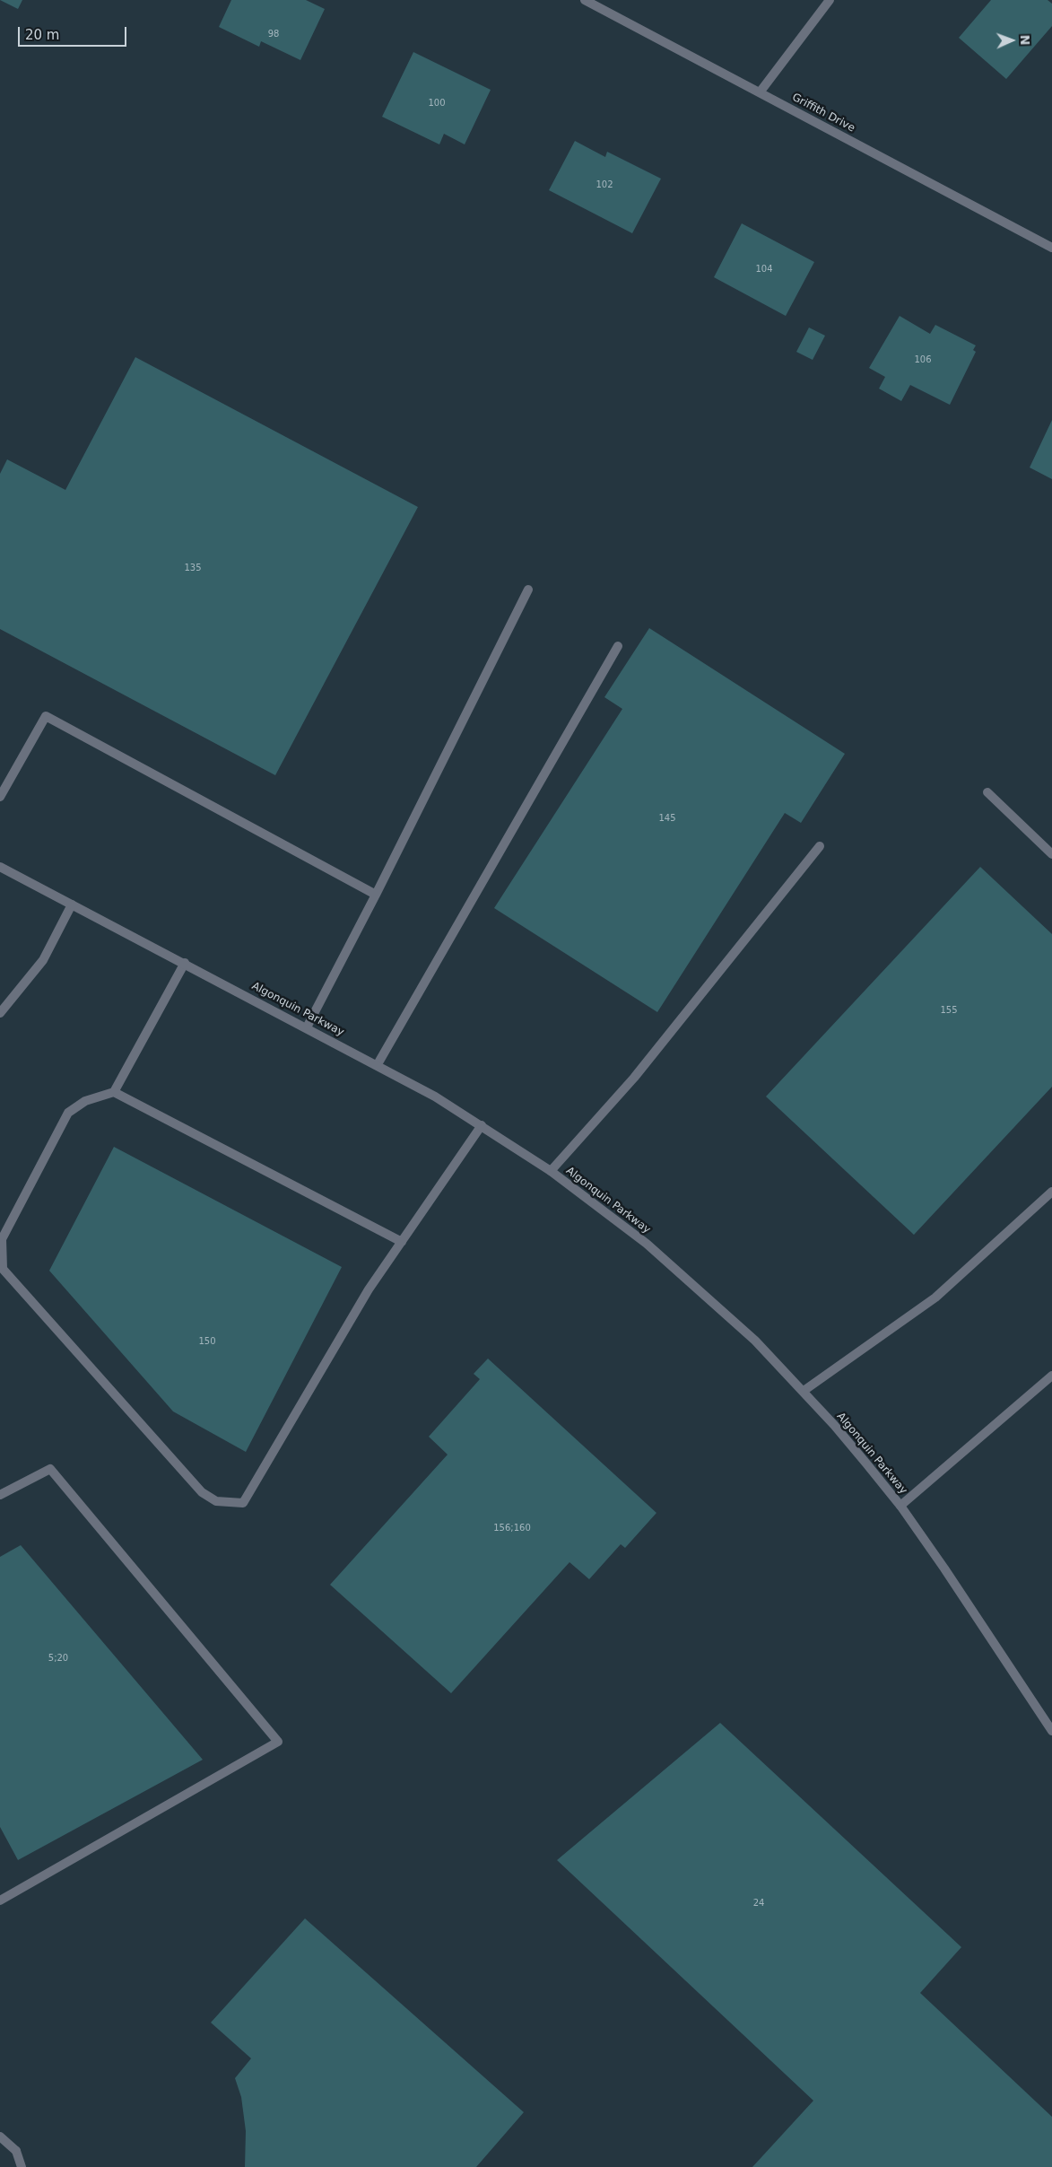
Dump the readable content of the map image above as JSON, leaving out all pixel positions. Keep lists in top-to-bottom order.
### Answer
{
  "streets": {
    "street": ["Griffith Drive", "Algonquin Parkway"]
  },
  "house_numbers": [
    "98",
    "100",
    "102",
    "104",
    "106",
    "135",
    "145",
    "155",
    "150",
    "156;160",
    "5;20",
    "24"
  ],
  "scale_bar": "20 m",
  "north": "right"
}
